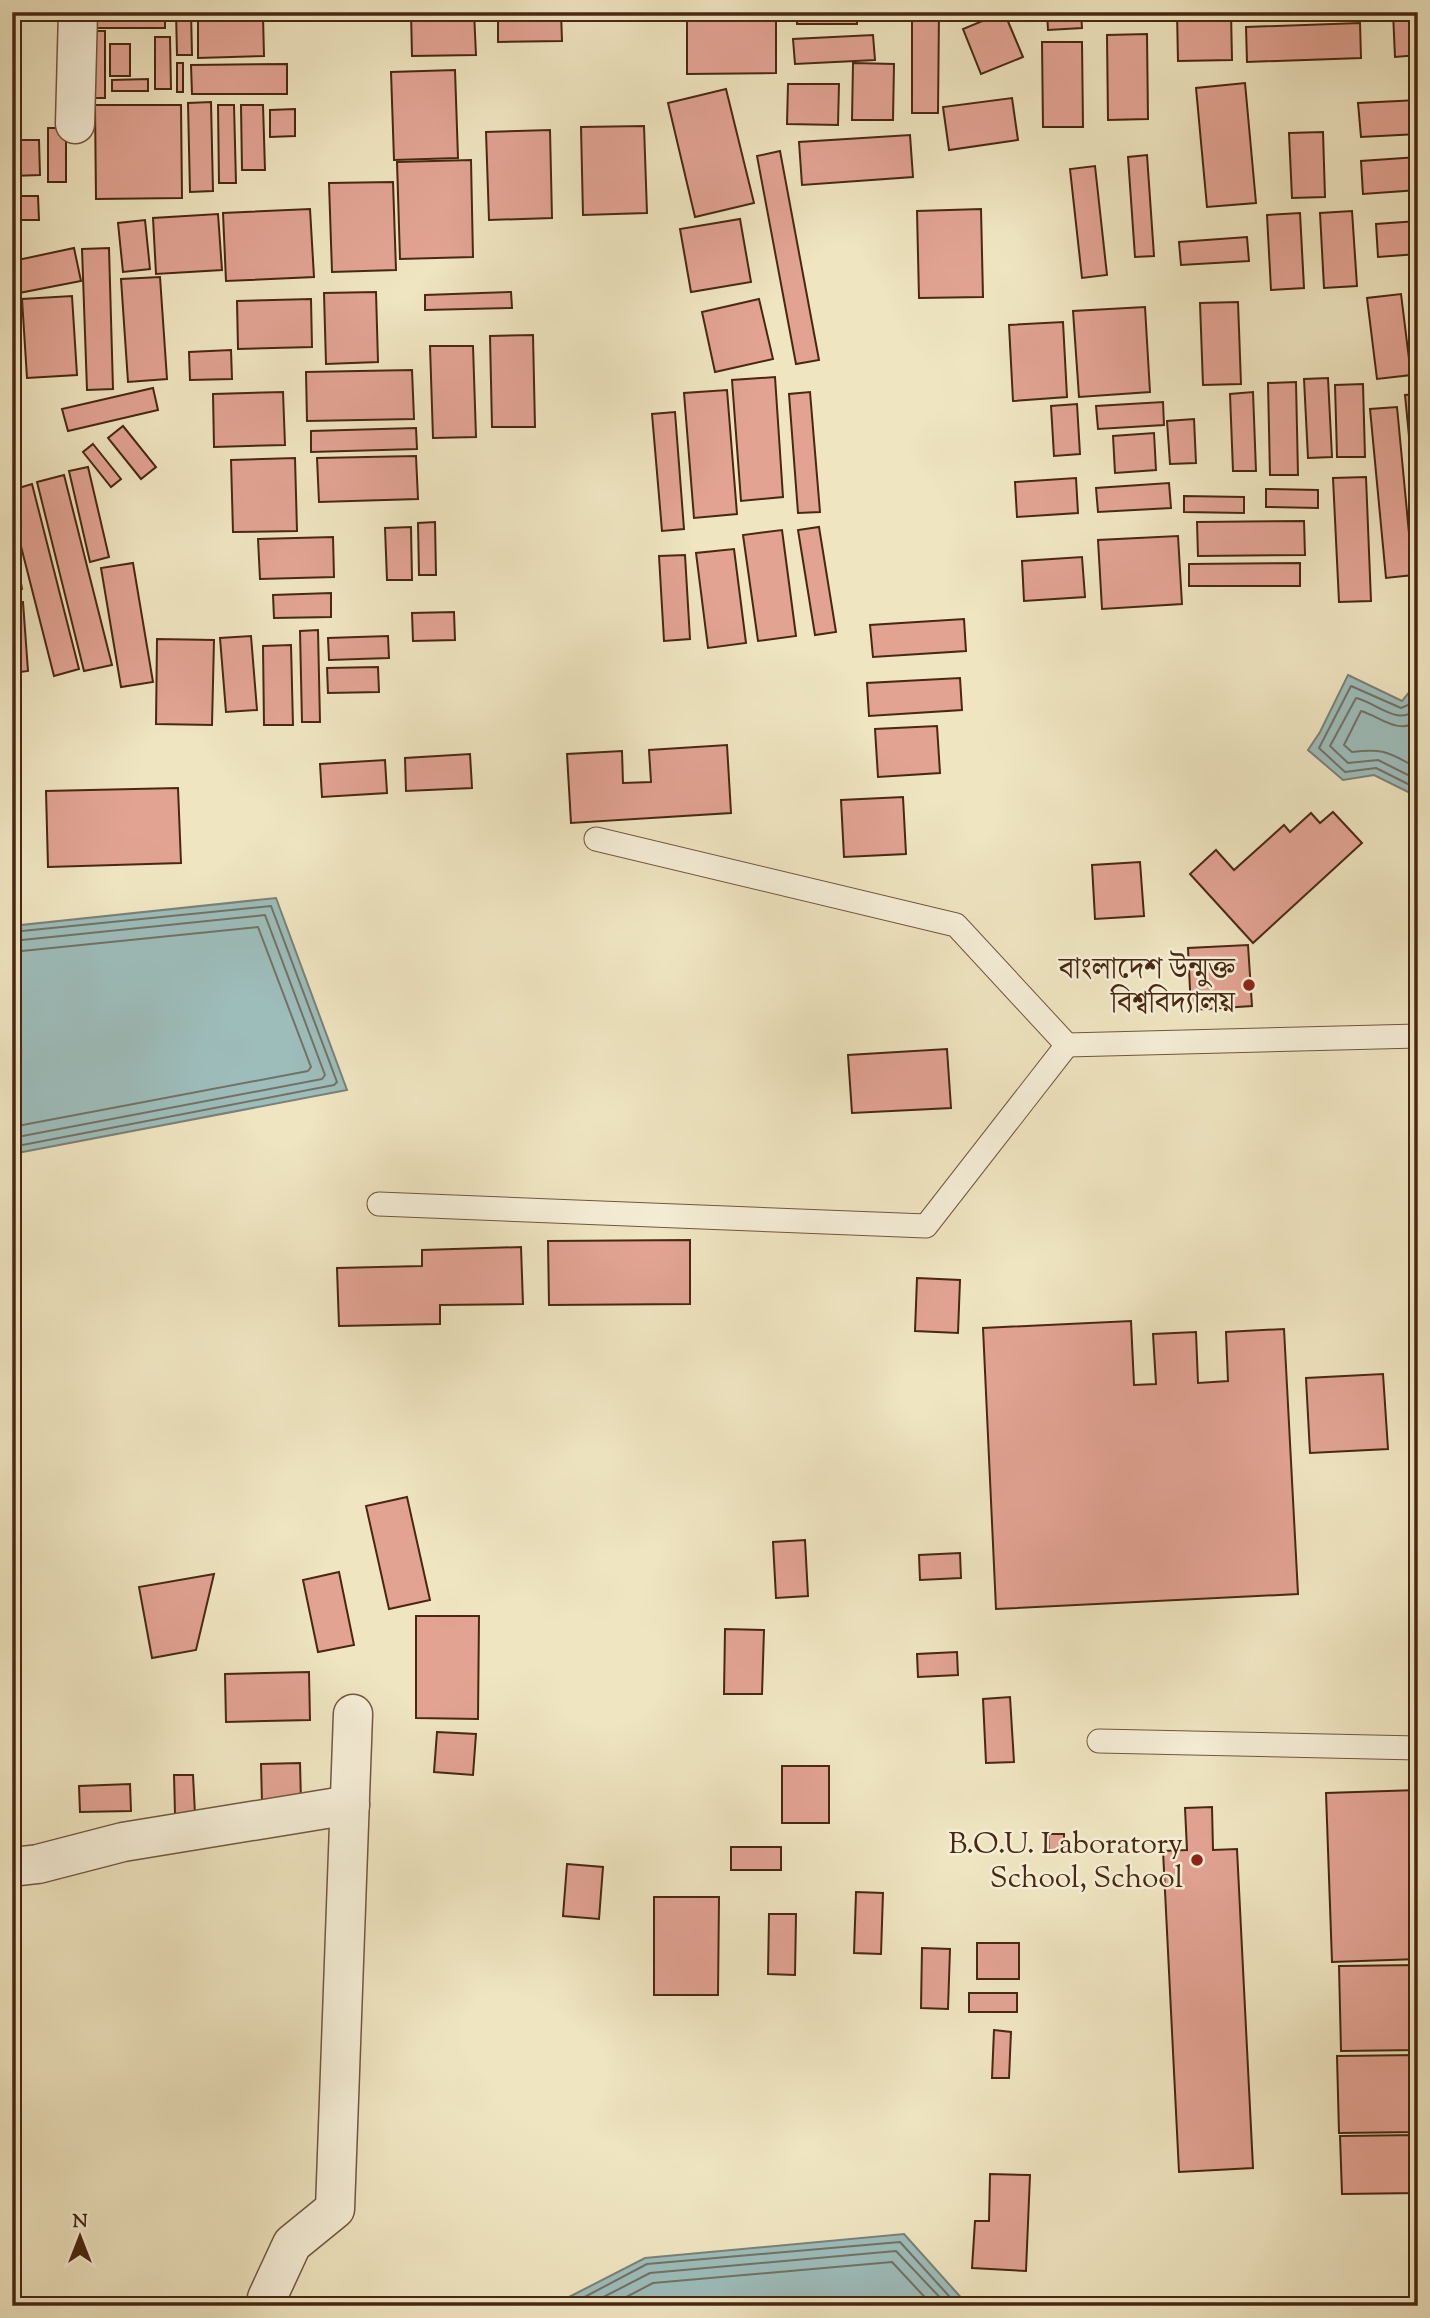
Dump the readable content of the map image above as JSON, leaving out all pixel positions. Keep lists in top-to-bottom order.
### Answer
{
  "places": ["বাংলাদেশ উন্মুক্ত বিশ্ববিদ্যালয়", "B.O.U. Laboratory School, School"],
  "north": "top"
}
